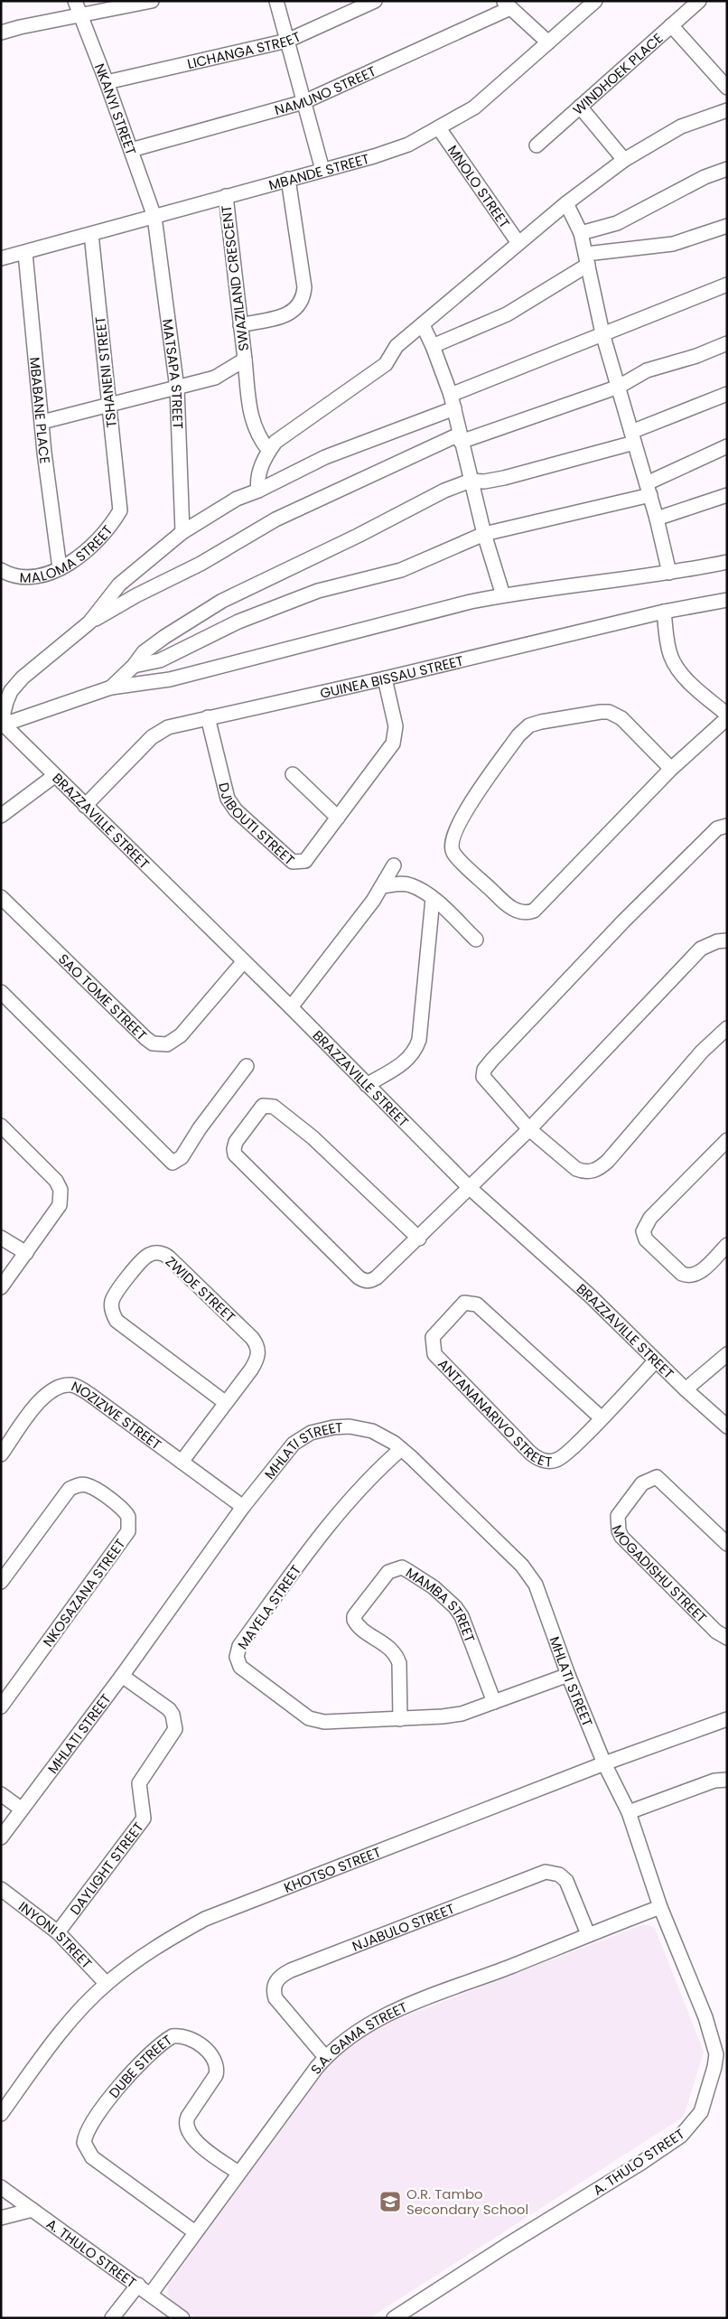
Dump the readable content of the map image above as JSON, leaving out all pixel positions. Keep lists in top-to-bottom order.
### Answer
{
  "streets": {
    "street": [
      "LICHANGA STREET",
      "WINDHOEK PLACE",
      "NAMUNO STREET",
      "NKANYI STREET",
      "MBANDE STREET",
      "MNOLO STREET",
      "SWAZILAND CRESCENT",
      "TSHANENI STREET",
      "MATSAPA STREET",
      "MBABANE PLACE",
      "MALOMA STREET",
      "GUINEA BISSAU STREET",
      "DJIBOUTI STREET",
      "BRAZZAVILLE STREET",
      "SAO TOME STREET",
      "ZWIDE STREET",
      "ANTANANARIVO STREET",
      "NOZIZWE STREET",
      "MHLATI STREET",
      "MOGADISHU STREET",
      "NKOSAZANA STREET",
      "MAYELA STREET",
      "MAMBA STREET",
      "DAYLIGHT STREET",
      "KHOTSO STREET",
      "NJABULO STREET",
      "INYONI STREET",
      "S.A. GAMA STREET",
      "DUBE STREET",
      "A. THULO STREET"
    ]
  },
  "crossings": [
    ["LICHANGA STREET", "NKANYI STREET"],
    ["NAMUNO STREET", "NKANYI STREET"],
    ["NKANYI STREET", "MBANDE STREET"],
    ["NKANYI STREET", "MATSAPA STREET"],
    ["MBANDE STREET", "MNOLO STREET"],
    ["MBANDE STREET", "SWAZILAND CRESCENT"],
    ["MBANDE STREET", "TSHANENI STREET"],
    ["MBANDE STREET", "MATSAPA STREET"],
    ["MBANDE STREET", "MBABANE PLACE"],
    ["SWAZILAND CRESCENT", "TSHANENI STREET"],
    ["SWAZILAND CRESCENT", "MATSAPA STREET"],
    ["SWAZILAND CRESCENT", "MBABANE PLACE"],
    ["TSHANENI STREET", "MALOMA STREET"],
    ["MBABANE PLACE", "MALOMA STREET"],
    ["GUINEA BISSAU STREET", "DJIBOUTI STREET"],
    ["GUINEA BISSAU STREET", "BRAZZAVILLE STREET"],
    ["BRAZZAVILLE STREET", "SAO TOME STREET"],
    ["BRAZZAVILLE STREET", "ANTANANARIVO STREET"],
    ["ZWIDE STREET", "NOZIZWE STREET"],
    ["NOZIZWE STREET", "MHLATI STREET"],
    ["MHLATI STREET", "MAYELA STREET"],
    ["MHLATI STREET", "DAYLIGHT STREET"],
    ["MHLATI STREET", "KHOTSO STREET"],
    ["MHLATI STREET", "A. THULO STREET"],
    ["MAYELA STREET", "MAMBA STREET"],
    ["DAYLIGHT STREET", "INYONI STREET"],
    ["KHOTSO STREET", "INYONI STREET"],
    ["KHOTSO STREET", "A. THULO STREET"],
    ["NJABULO STREET", "S.A. GAMA STREET"],
    ["S.A. GAMA STREET", "DUBE STREET"],
    ["S.A. GAMA STREET", "A. THULO STREET"]
  ],
  "places": {
    "school or university": ["O.R. Tambo Secondary School"]
  }
}
